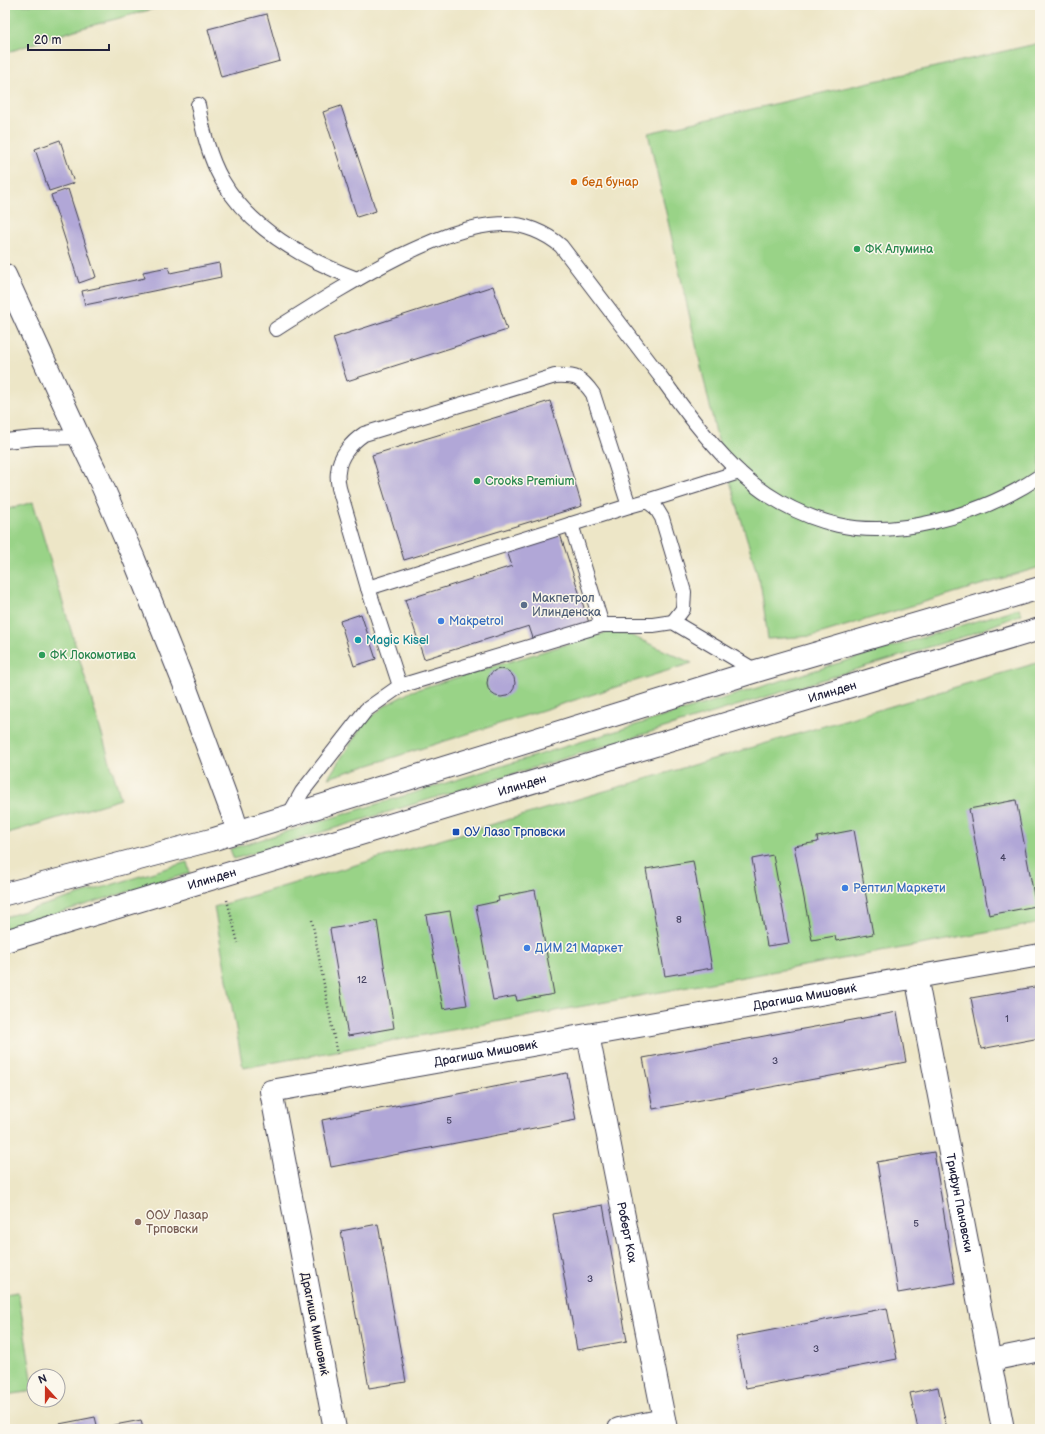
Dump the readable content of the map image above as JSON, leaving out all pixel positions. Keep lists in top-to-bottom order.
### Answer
{
  "streets": {
    "street": [
      "Илинден",
      "Драгиша Мишовиќ",
      "Трифун Пановски",
      "Роберт Кох"
    ]
  },
  "crossings": [
    ["Драгиша Мишовиќ", "Трифун Пановски"],
    ["Драгиша Мишовиќ", "Роберт Кох"]
  ],
  "places": {
    "other": [
      "бед бунар",
      "ФК Алумина",
      "Crooks Premium",
      "Макпетрол Илинденска",
      "Makpetrol",
      "Magic Kisel",
      "ФК Локомотива",
      "Рептил Маркети",
      "ДИМ 21 Маркет",
      "ООУ Лазар Трповски"
    ],
    "transit": ["ОУ Лазо Трповски"]
  },
  "house_numbers": [
    "4",
    "8",
    "12",
    "1",
    "3",
    "5",
    "5",
    "3",
    "3"
  ],
  "scale_bar": "20 m",
  "north": "top"
}
